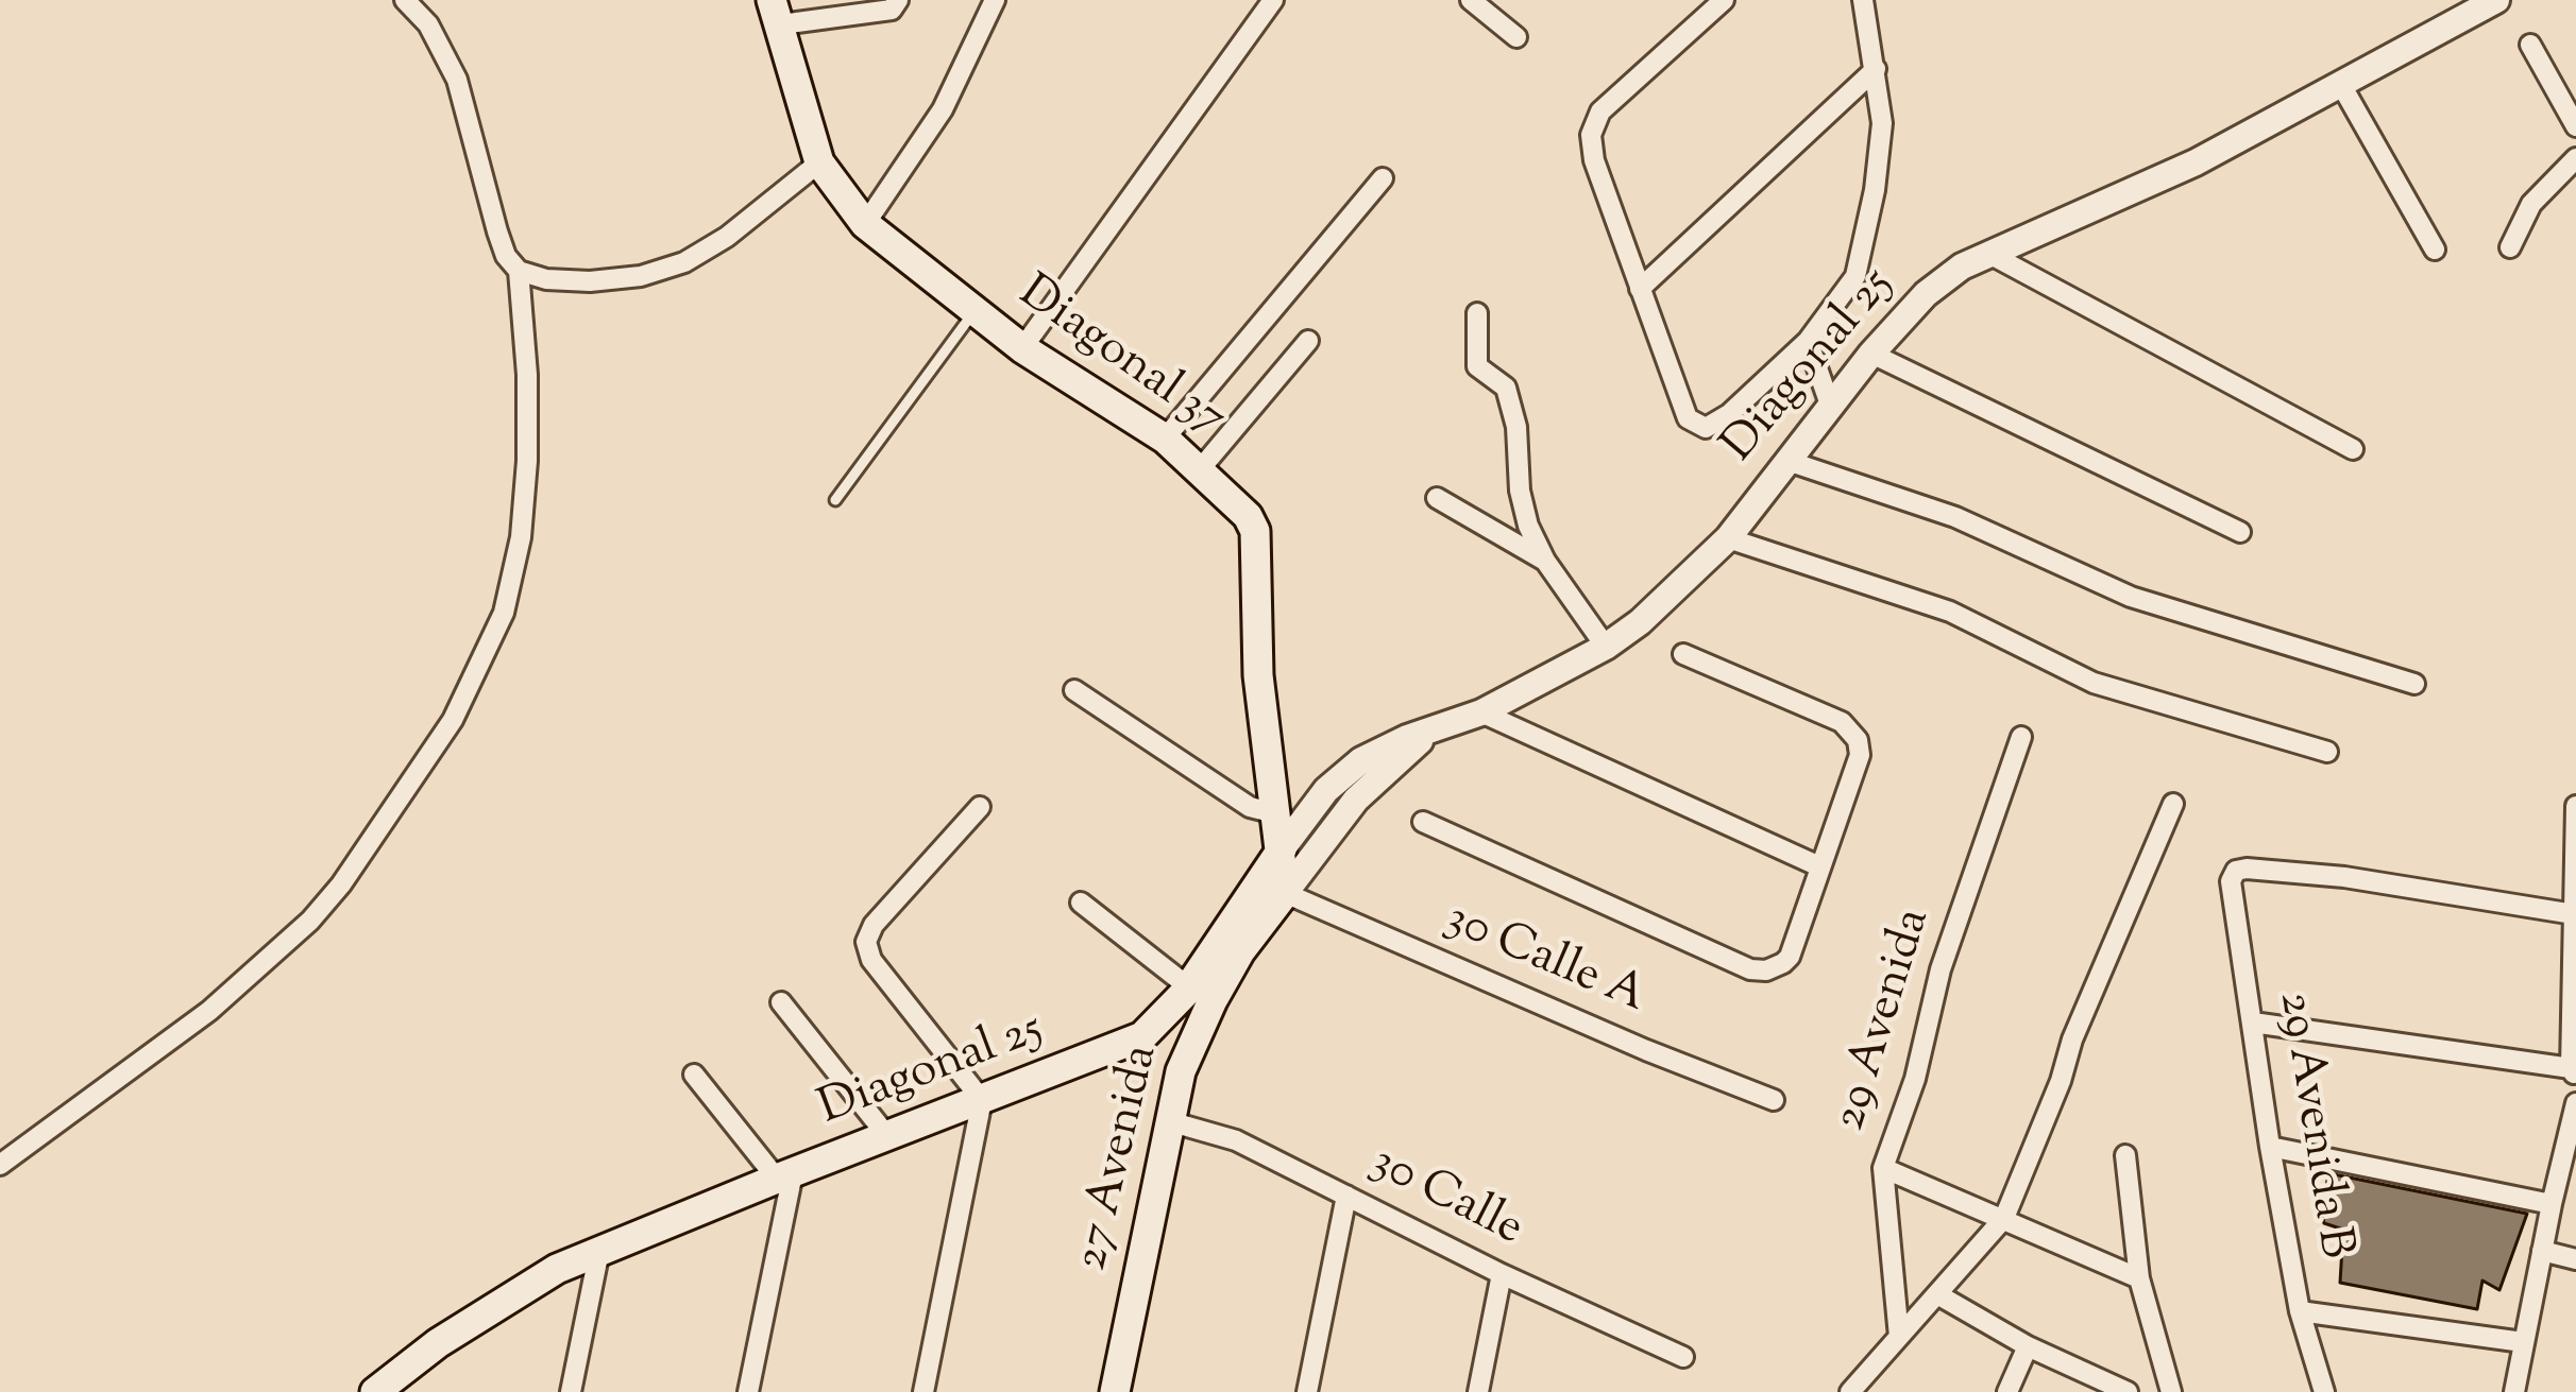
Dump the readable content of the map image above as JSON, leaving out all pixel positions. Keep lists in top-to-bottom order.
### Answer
{
  "streets": {
    "main road": ["Diagonal 37", "Diagonal 25", "27 Avenida"],
    "street": [
      "30 Calle A",
      "29 Avenida",
      "29 Avenida B",
      "30 Calle"
    ]
  },
  "crossings": [
    ["Diagonal 37", "Diagonal 25"],
    ["Diagonal 37", "30 Calle A"],
    ["Diagonal 37", "27 Avenida"],
    ["Diagonal 25", "30 Calle A"],
    ["Diagonal 25", "27 Avenida"],
    ["30 Calle A", "27 Avenida"],
    ["27 Avenida", "30 Calle"]
  ]
}
